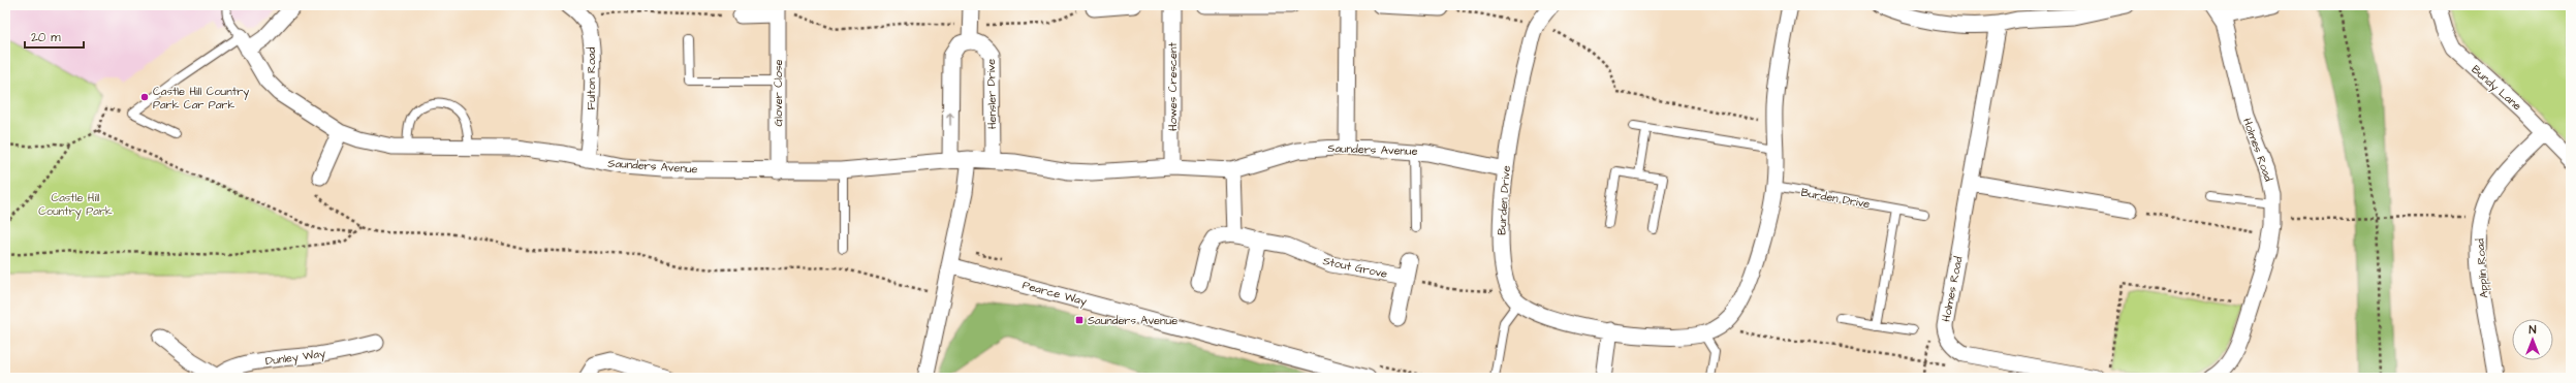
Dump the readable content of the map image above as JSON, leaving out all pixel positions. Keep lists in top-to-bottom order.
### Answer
{
  "streets": {
    "street": [
      "Fulton Road",
      "Howes Crescent",
      "Bundy Lane",
      "Glover Close",
      "Hensler Drive",
      "Saunders Avenue",
      "Holmes Road",
      "Burden Drive",
      "Stout Grove",
      "Applin Road",
      "Pearce Way",
      "Dunley Way"
    ]
  },
  "crossings": [
    ["Fulton Road", "Saunders Avenue"],
    ["Howes Crescent", "Saunders Avenue"],
    ["Bundy Lane", "Applin Road"],
    ["Glover Close", "Saunders Avenue"],
    ["Hensler Drive", "Saunders Avenue"],
    ["Saunders Avenue", "Burden Drive"]
  ],
  "parks": ["Castle Hill Country Park"],
  "places": {
    "other": ["Castle Hill Country Park Car Park"],
    "transit": ["Saunders Avenue"]
  },
  "scale_bar": "20 m",
  "north": "top"
}
